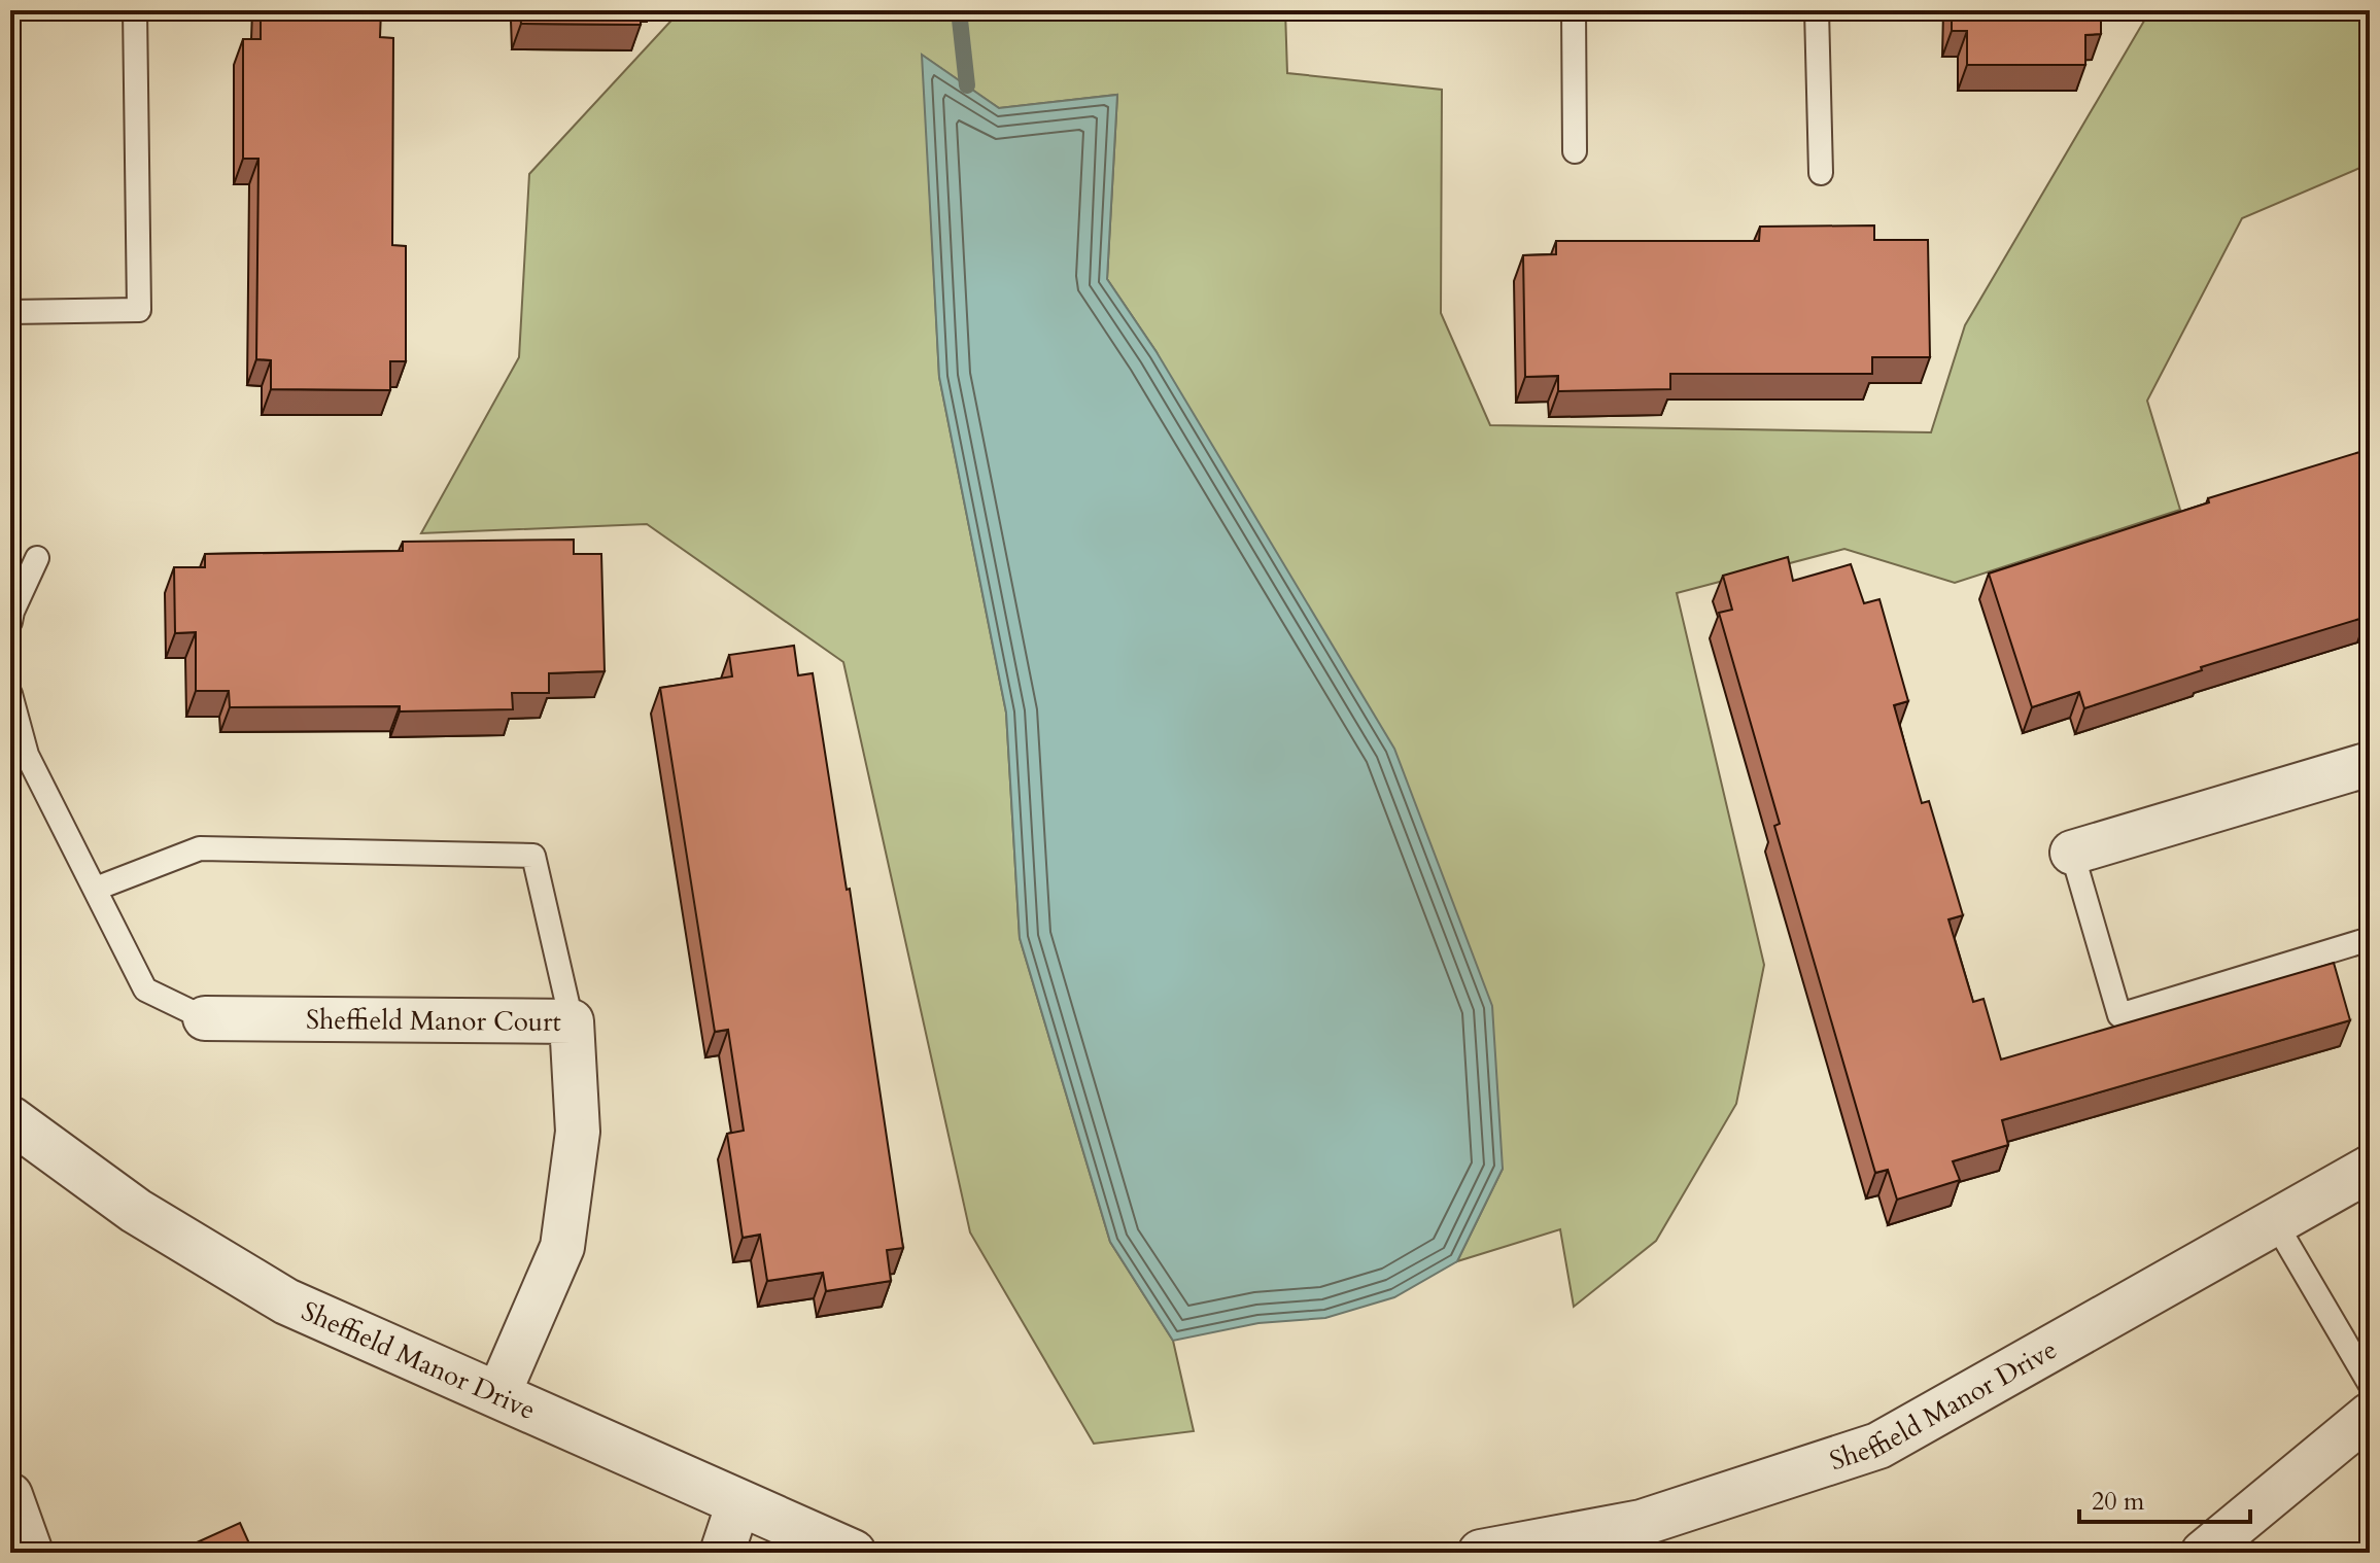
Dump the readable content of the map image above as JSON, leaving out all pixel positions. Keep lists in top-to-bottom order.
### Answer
{
  "streets": {
    "street": ["Sheffield Manor Court", "Sheffield Manor Drive"]
  },
  "crossings": [
    ["Sheffield Manor Court", "Sheffield Manor Drive"]
  ],
  "scale_bar": "20 m"
}
